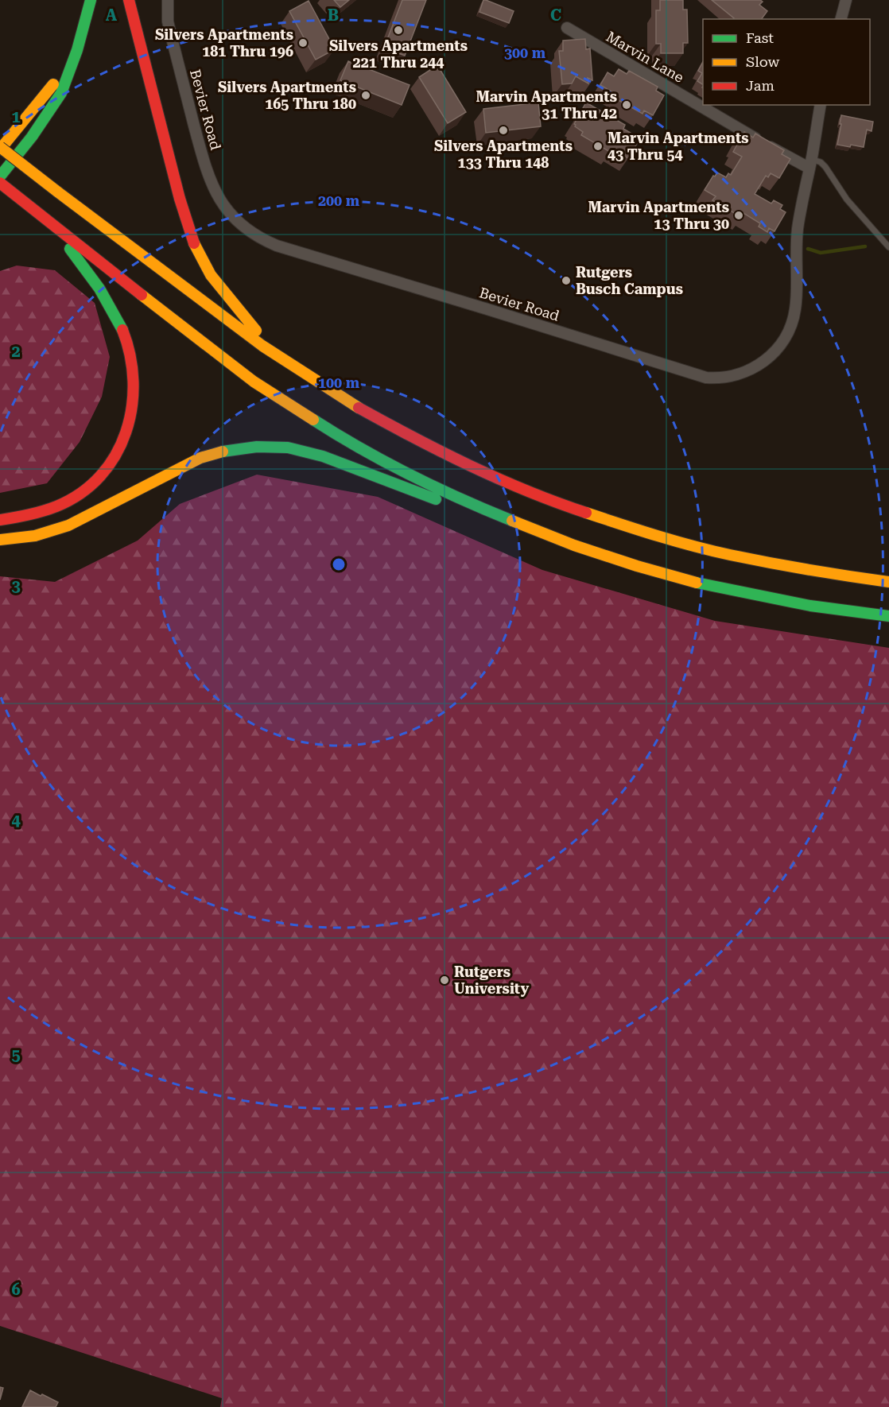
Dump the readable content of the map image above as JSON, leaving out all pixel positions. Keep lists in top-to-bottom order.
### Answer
{
  "streets": {
    "street": ["Marvin Lane", "Bevier Road"]
  },
  "crossings": [
    ["Marvin Lane", "Bevier Road"]
  ],
  "places": [
    "Silvers Apartments 221 Thru 244",
    "Silvers Apartments 181 Thru 196",
    "Silvers Apartments 165 Thru 180",
    "Marvin Apartments 31 Thru 42",
    "Silvers Apartments 133 Thru 148",
    "Marvin Apartments 43 Thru 54",
    "Marvin Apartments 13 Thru 30",
    "Rutgers Busch Campus",
    "Rutgers University"
  ],
  "legend": ["Fast", "Slow", "Jam"],
  "grid": {
    "columns": ["A", "B", "C"],
    "rows": [
      "1",
      "2",
      "3",
      "4",
      "5",
      "6"
    ]
  },
  "rings": ["300 m", "200 m", "100 m"]
}
